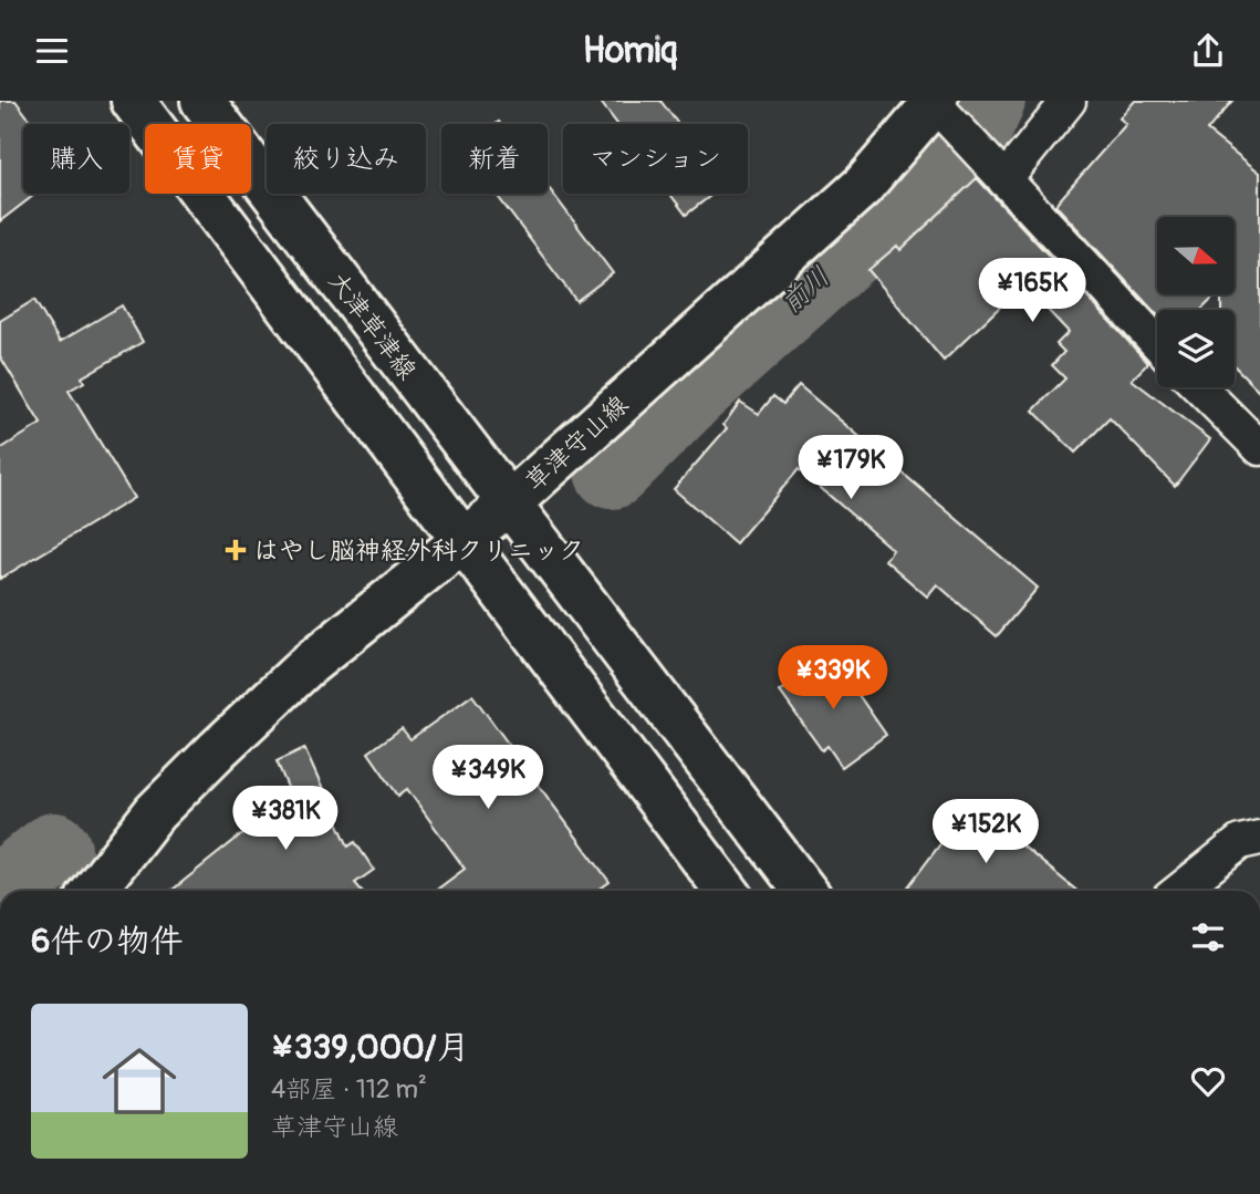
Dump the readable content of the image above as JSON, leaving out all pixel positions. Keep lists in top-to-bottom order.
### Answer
{
  "streets": {
    "main road": ["大津草津線", "草津守山線"]
  },
  "crossings": [
    ["大津草津線", "草津守山線"]
  ],
  "water": ["前川"],
  "places": {
    "health": ["はやし脳神経外科クリニック"]
  },
  "north": "right",
  "page": {
    "header": "Homiq",
    "chip": [
      "購入",
      "賃貸",
      "絞り込み",
      "新着",
      "マンション"
    ],
    "price": [
      "¥165K",
      "¥179K",
      "¥339K",
      "¥349K",
      "¥381K",
      "¥152K"
    ],
    "heading": "6件の物件",
    "list": [
      {
        "name": "¥339,000/月",
        "note": "4部屋 · 112 m² · 草津守山線"
      }
    ]
  }
}
